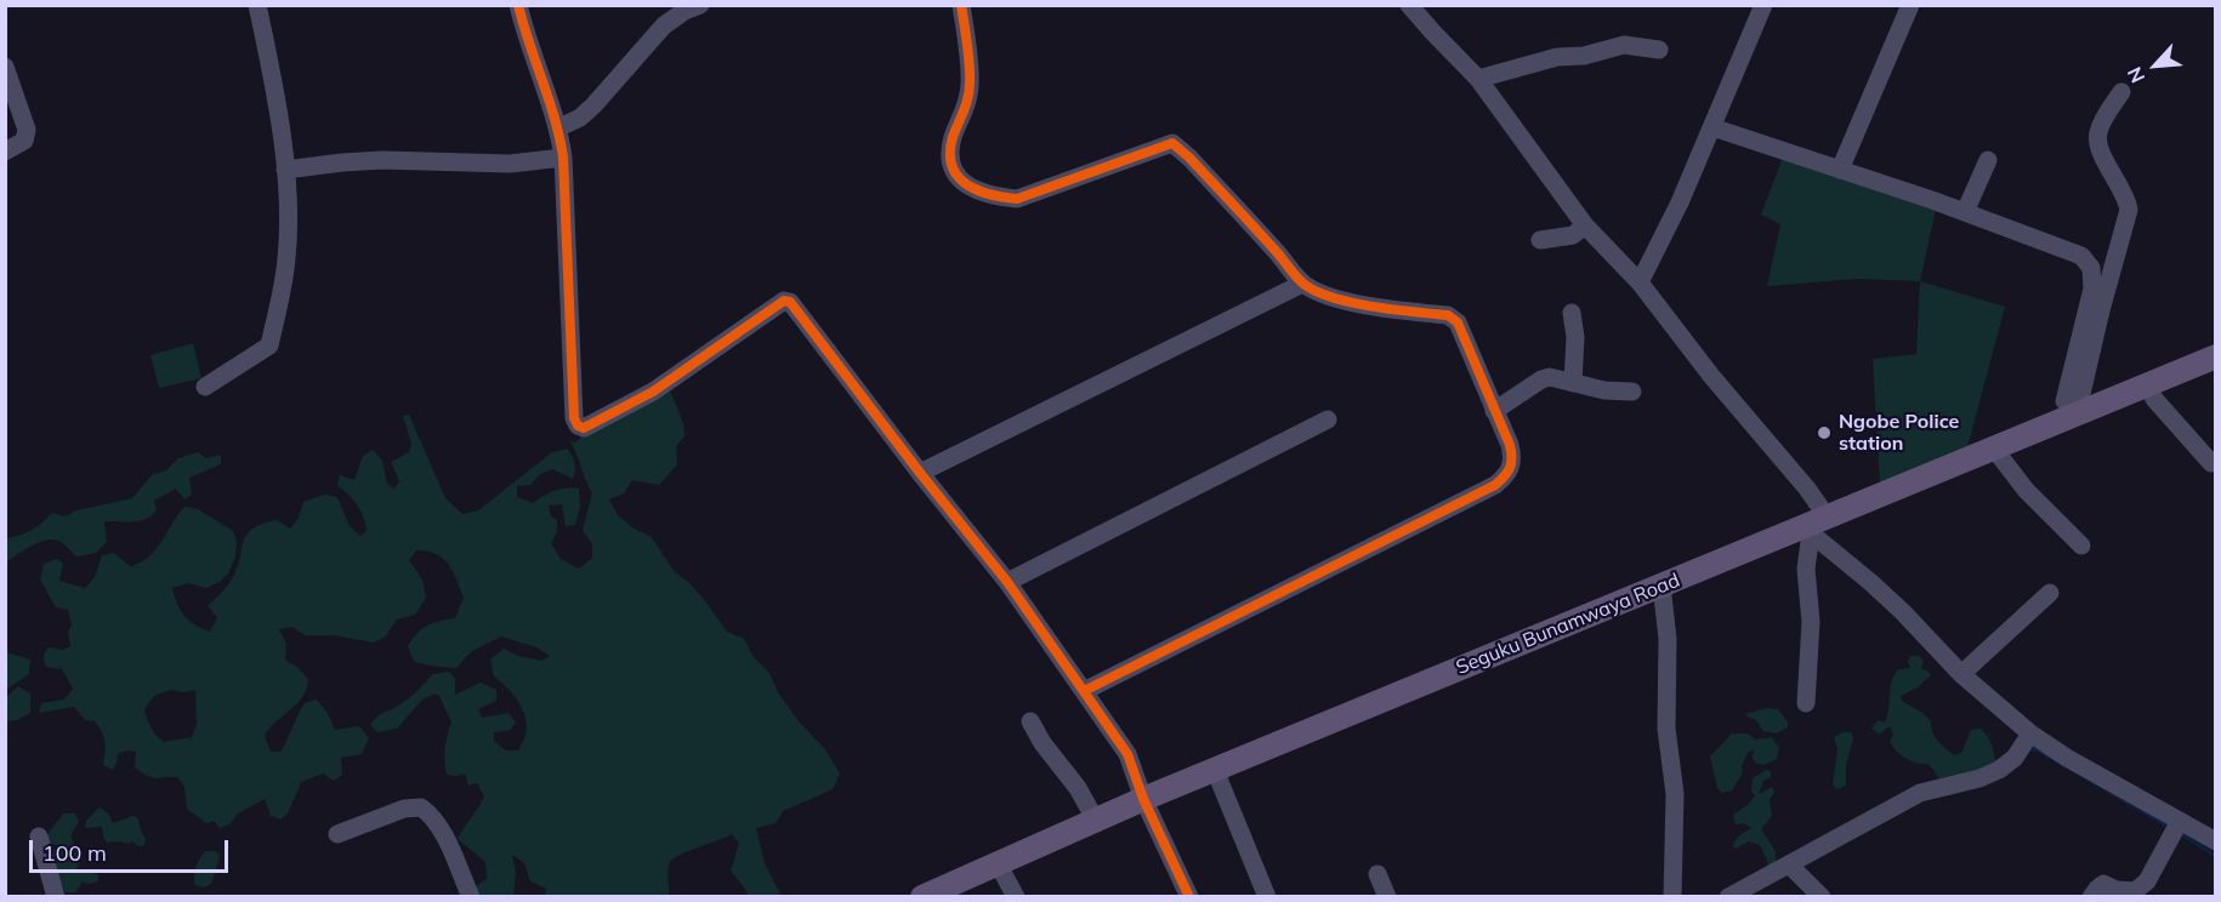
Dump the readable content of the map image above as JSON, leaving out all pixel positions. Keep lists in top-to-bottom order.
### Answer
{
  "streets": {
    "main road": ["Seguku Bunamwaya Road"]
  },
  "places": ["Ngobe Police station"],
  "scale_bar": "100 m",
  "north": "bottom left"
}
